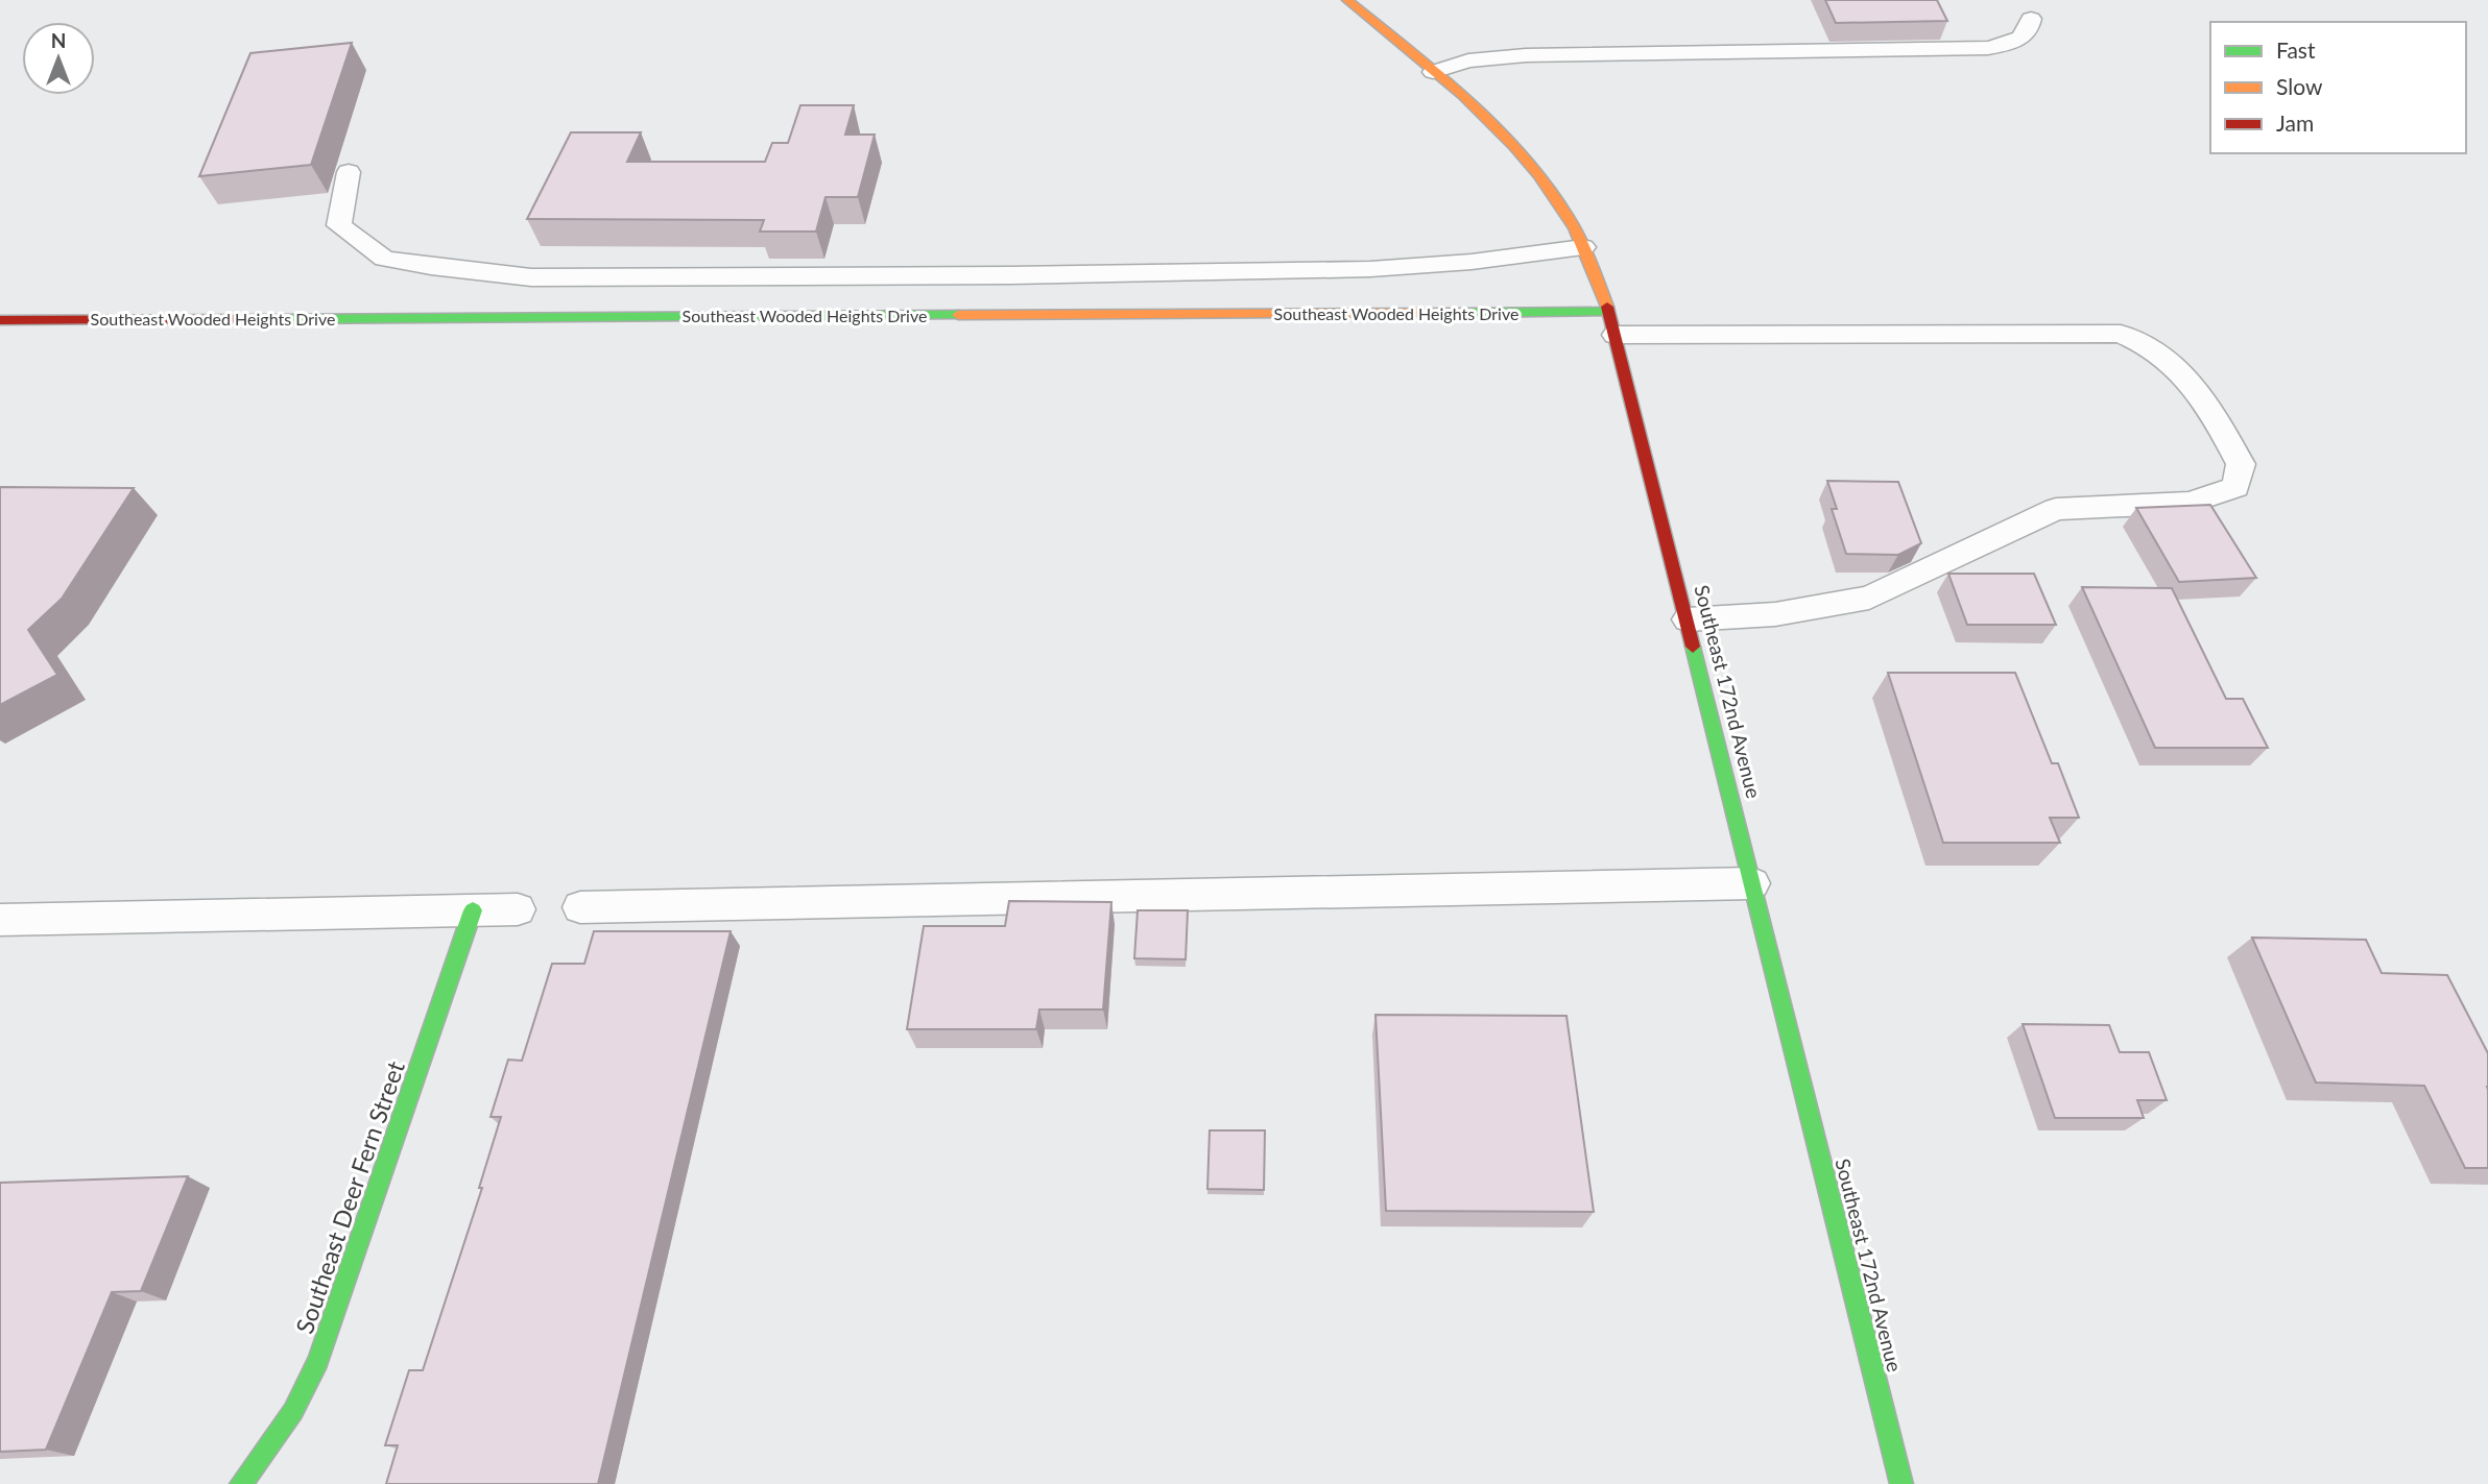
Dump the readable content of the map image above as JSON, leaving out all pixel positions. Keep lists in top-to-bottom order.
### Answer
{
  "streets": {
    "street": ["Southeast Wooded Heights Drive", "Southeast 172nd Avenue", "Southeast Deer Fern Street"]
  },
  "crossings": [
    ["Southeast Wooded Heights Drive", "Southeast 172nd Avenue"]
  ],
  "legend": ["Fast", "Slow", "Jam"],
  "north": "top"
}
